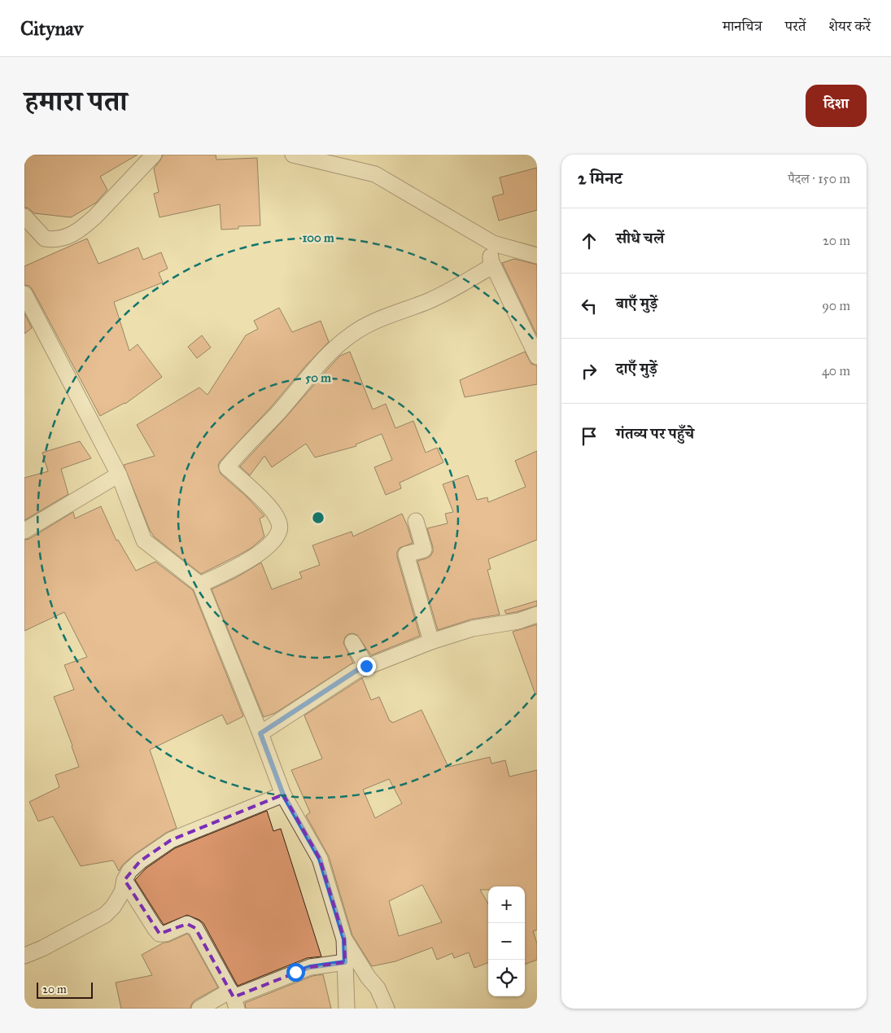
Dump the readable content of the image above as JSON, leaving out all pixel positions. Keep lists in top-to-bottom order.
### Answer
{
  "scale_bar": "20 m",
  "page": {
    "header": "Citynav",
    "nav": ["मानचित्र", "परतें", "शेयर करें"],
    "title": "हमारा पता",
    "buttons": "दिशा",
    "heading": ["2 मिनट", "पैदल · 150 m"],
    "list": [
      ["सीधे चलें", "20 m"],
      ["बाएँ मुड़ें", "90 m"],
      ["दाएँ मुड़ें", "40 m"],
      "गंतव्य पर पहुँचे"
    ],
    "map_buttons": ["+", "−"],
    "scale": "20 m"
  },
  "rings": ["100 m", "50 m"]
}
